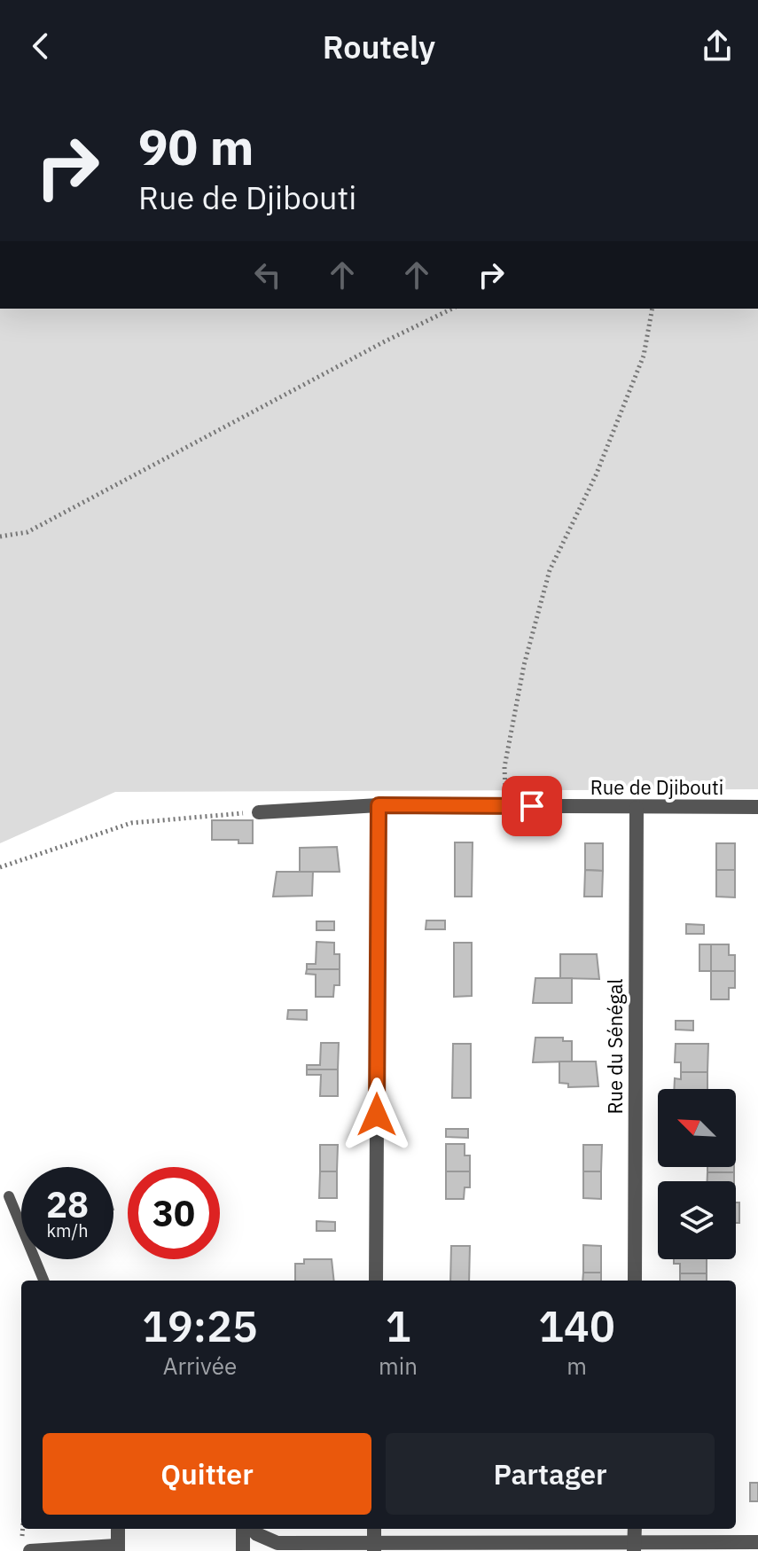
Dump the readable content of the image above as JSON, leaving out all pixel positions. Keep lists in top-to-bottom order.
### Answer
{
  "streets": {
    "street": ["Rue de Djibouti", "Rue du Sénégal"]
  },
  "crossings": [
    ["Rue de Djibouti", "Rue du Sénégal"]
  ],
  "north": "top left",
  "page": {
    "header": "Routely",
    "turn": ["90 m", "Rue de Djibouti"],
    "speed": "28 km/h",
    "limit": "30",
    "eta": [
      "19:25",
      "Arrivée",
      "1",
      "min",
      "140",
      "m"
    ],
    "buttons": ["Quitter", "Partager"]
  }
}
